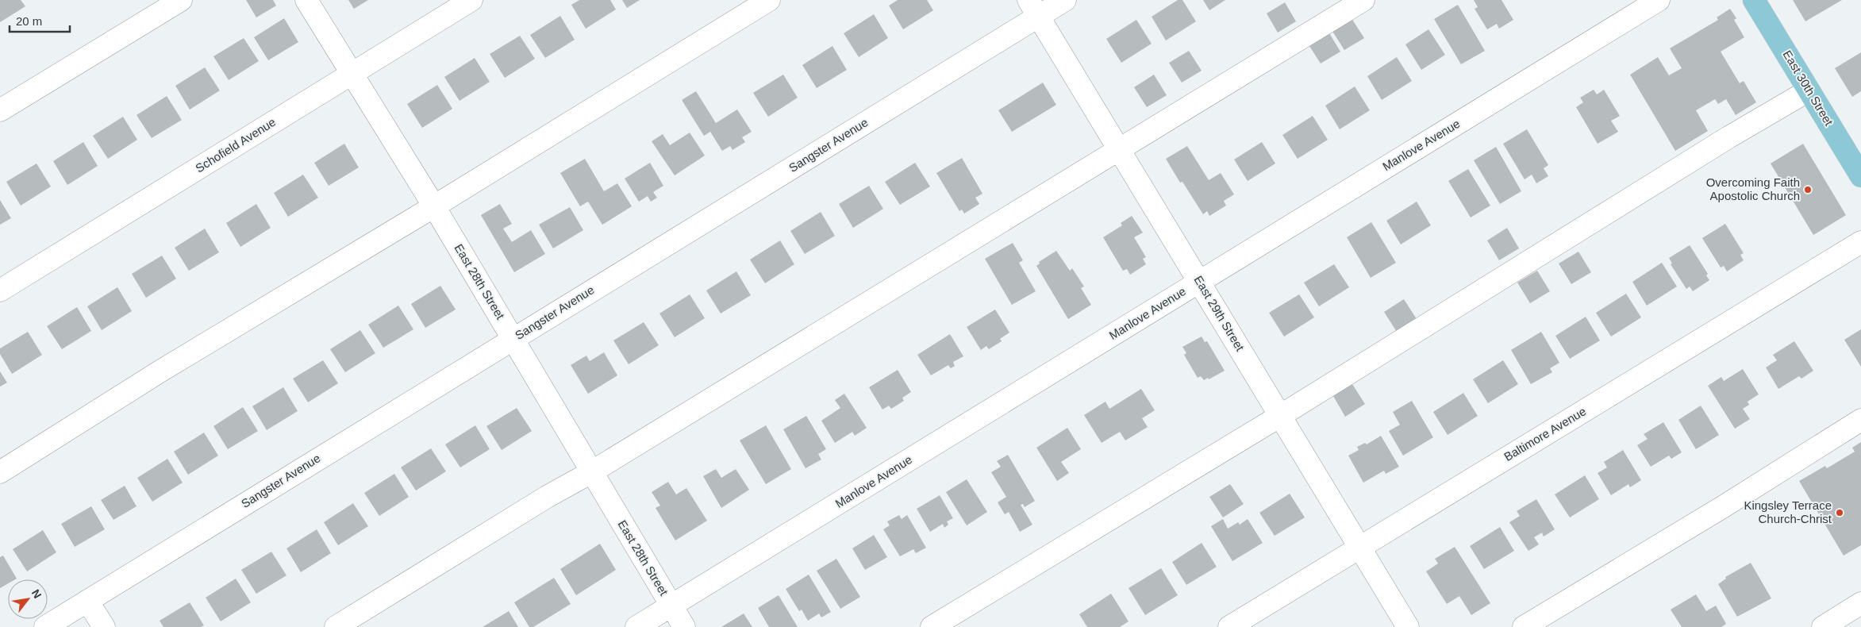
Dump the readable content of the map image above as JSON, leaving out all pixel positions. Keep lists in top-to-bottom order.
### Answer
{
  "streets": {
    "main road": ["East 30th Street"],
    "street": [
      "Schofield Avenue",
      "Sangster Avenue",
      "Manlove Avenue",
      "East 28th Street",
      "East 29th Street",
      "Baltimore Avenue"
    ]
  },
  "crossings": [
    ["Schofield Avenue", "East 28th Street"],
    ["Sangster Avenue", "East 28th Street"],
    ["Sangster Avenue", "East 29th Street"],
    ["Manlove Avenue", "East 28th Street"],
    ["Manlove Avenue", "East 29th Street"],
    ["East 29th Street", "Baltimore Avenue"]
  ],
  "places": ["Overcoming Faith Apostolic Church", "Kingsley Terrace Church-Christ"],
  "scale_bar": "20 m",
  "north": "top right"
}
